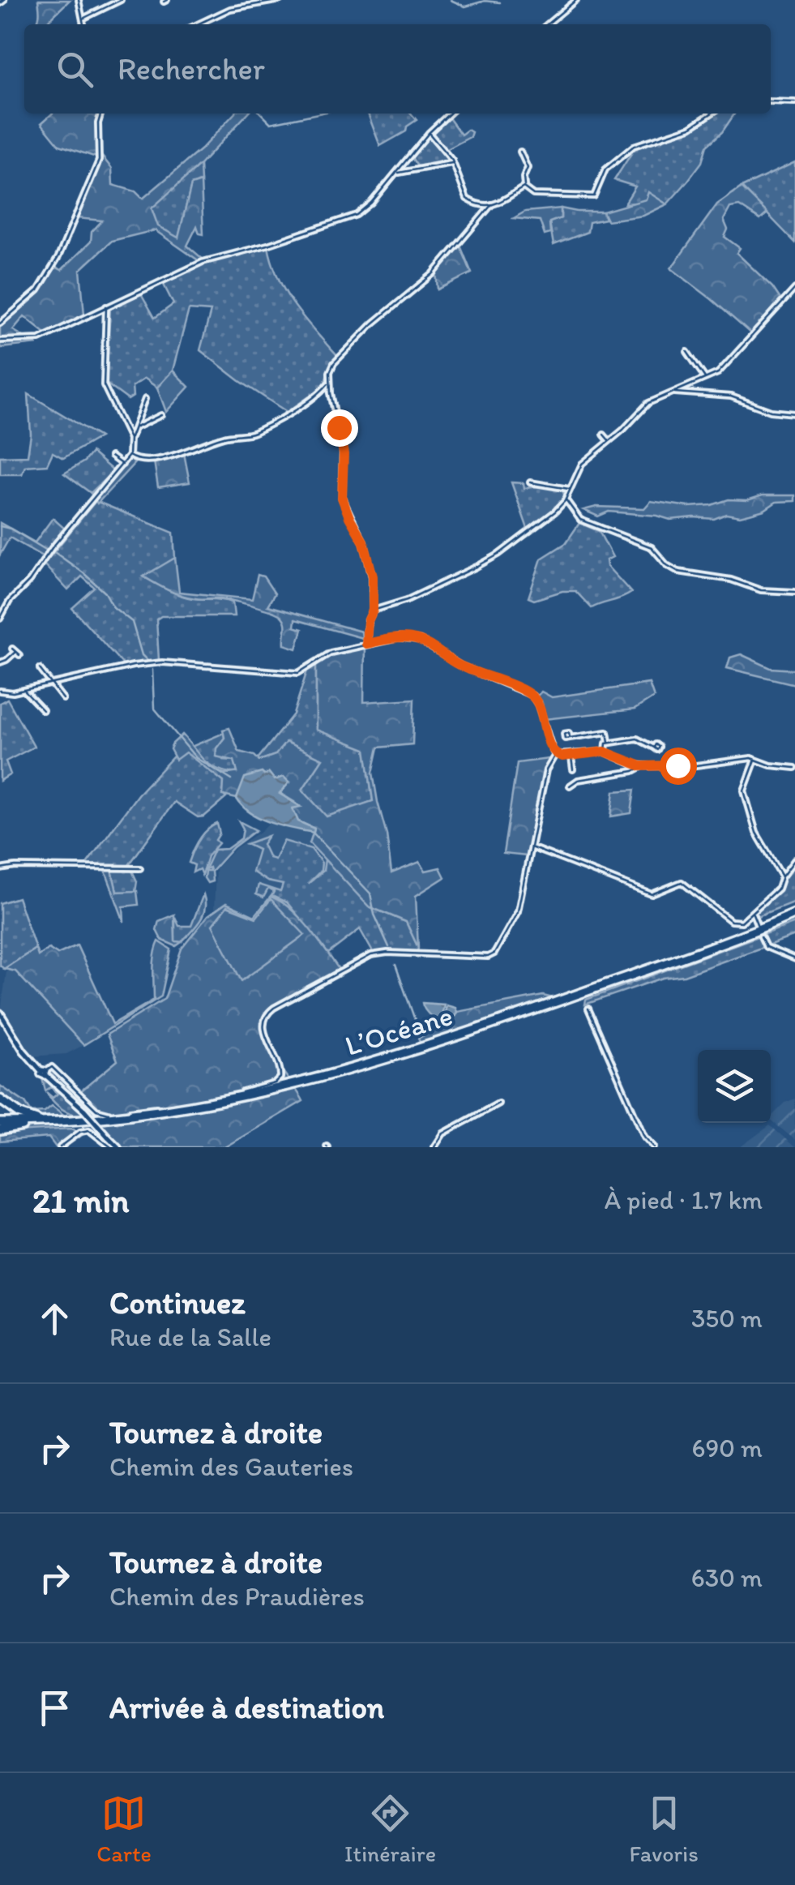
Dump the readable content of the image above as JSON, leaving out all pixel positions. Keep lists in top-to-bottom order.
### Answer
{
  "streets": {
    "highway": ["L’Océane"]
  },
  "page": {
    "search": "Rechercher",
    "heading": ["21 min", "À pied · 1.7 km"],
    "list": [
      ["Continuez", "Rue de la Salle", "350 m"],
      ["Tournez à droite", "Chemin des Gauteries", "690 m"],
      ["Tournez à droite", "Chemin des Praudières", "630 m"],
      "Arrivée à destination"
    ],
    "nav": ["Carte", "Itinéraire", "Favoris"]
  }
}
